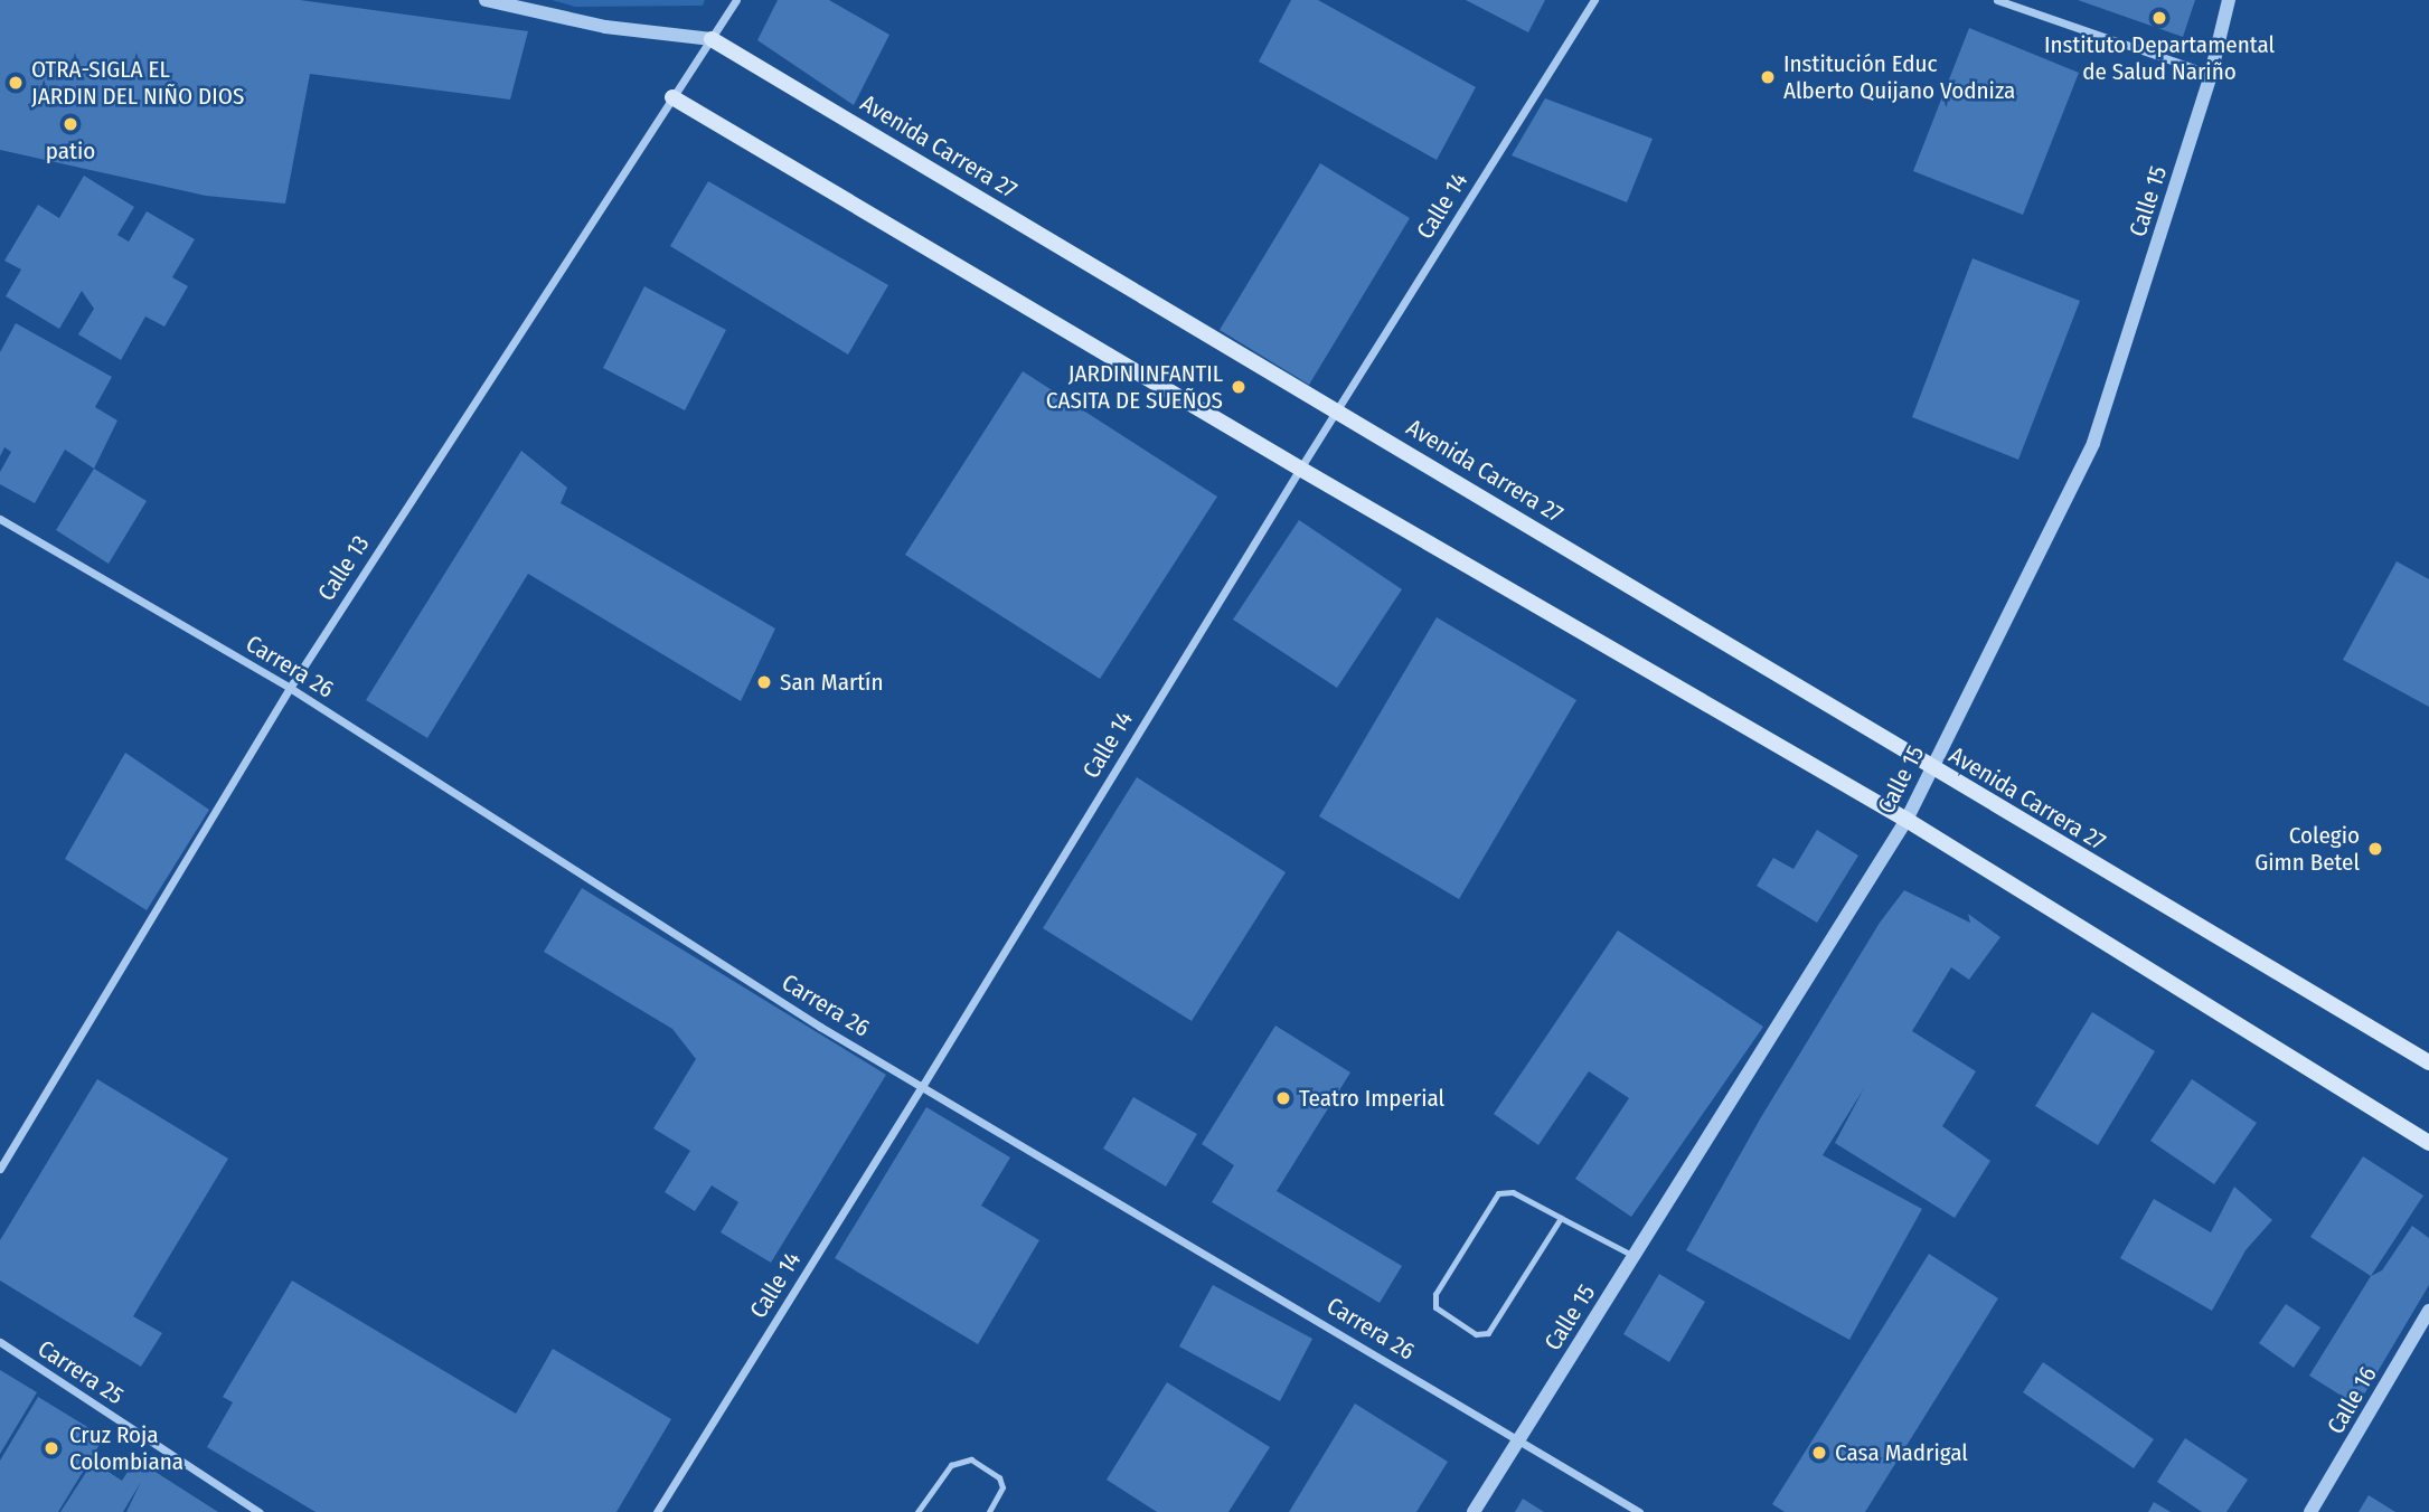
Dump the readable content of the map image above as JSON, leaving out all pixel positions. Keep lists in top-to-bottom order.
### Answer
{
  "streets": {
    "main road": ["Avenida Carrera 27"],
    "street": [
      "Calle 15",
      "Calle 14",
      "Calle 13",
      "Carrera 26",
      "Carrera 25",
      "Calle 16"
    ]
  },
  "crossings": [
    ["Avenida Carrera 27", "Calle 15"],
    ["Avenida Carrera 27", "Calle 14"],
    ["Avenida Carrera 27", "Calle 13"],
    ["Calle 15", "Carrera 26"],
    ["Calle 14", "Carrera 26"],
    ["Calle 13", "Carrera 26"]
  ],
  "places": [
    "Instituto Departamental de Salud Nariño",
    "Institución Educ Alberto Quijano Vodniza",
    "OTRA-SIGLA EL JARDIN DEL NIÑO DIOS",
    "patio",
    "JARDIN INFANTIL CASITA DE SUEÑOS",
    "San Martín",
    "Colegio Gimn Betel",
    "Teatro Imperial",
    "Cruz Roja Colombiana",
    "Casa Madrigal"
  ]
}
